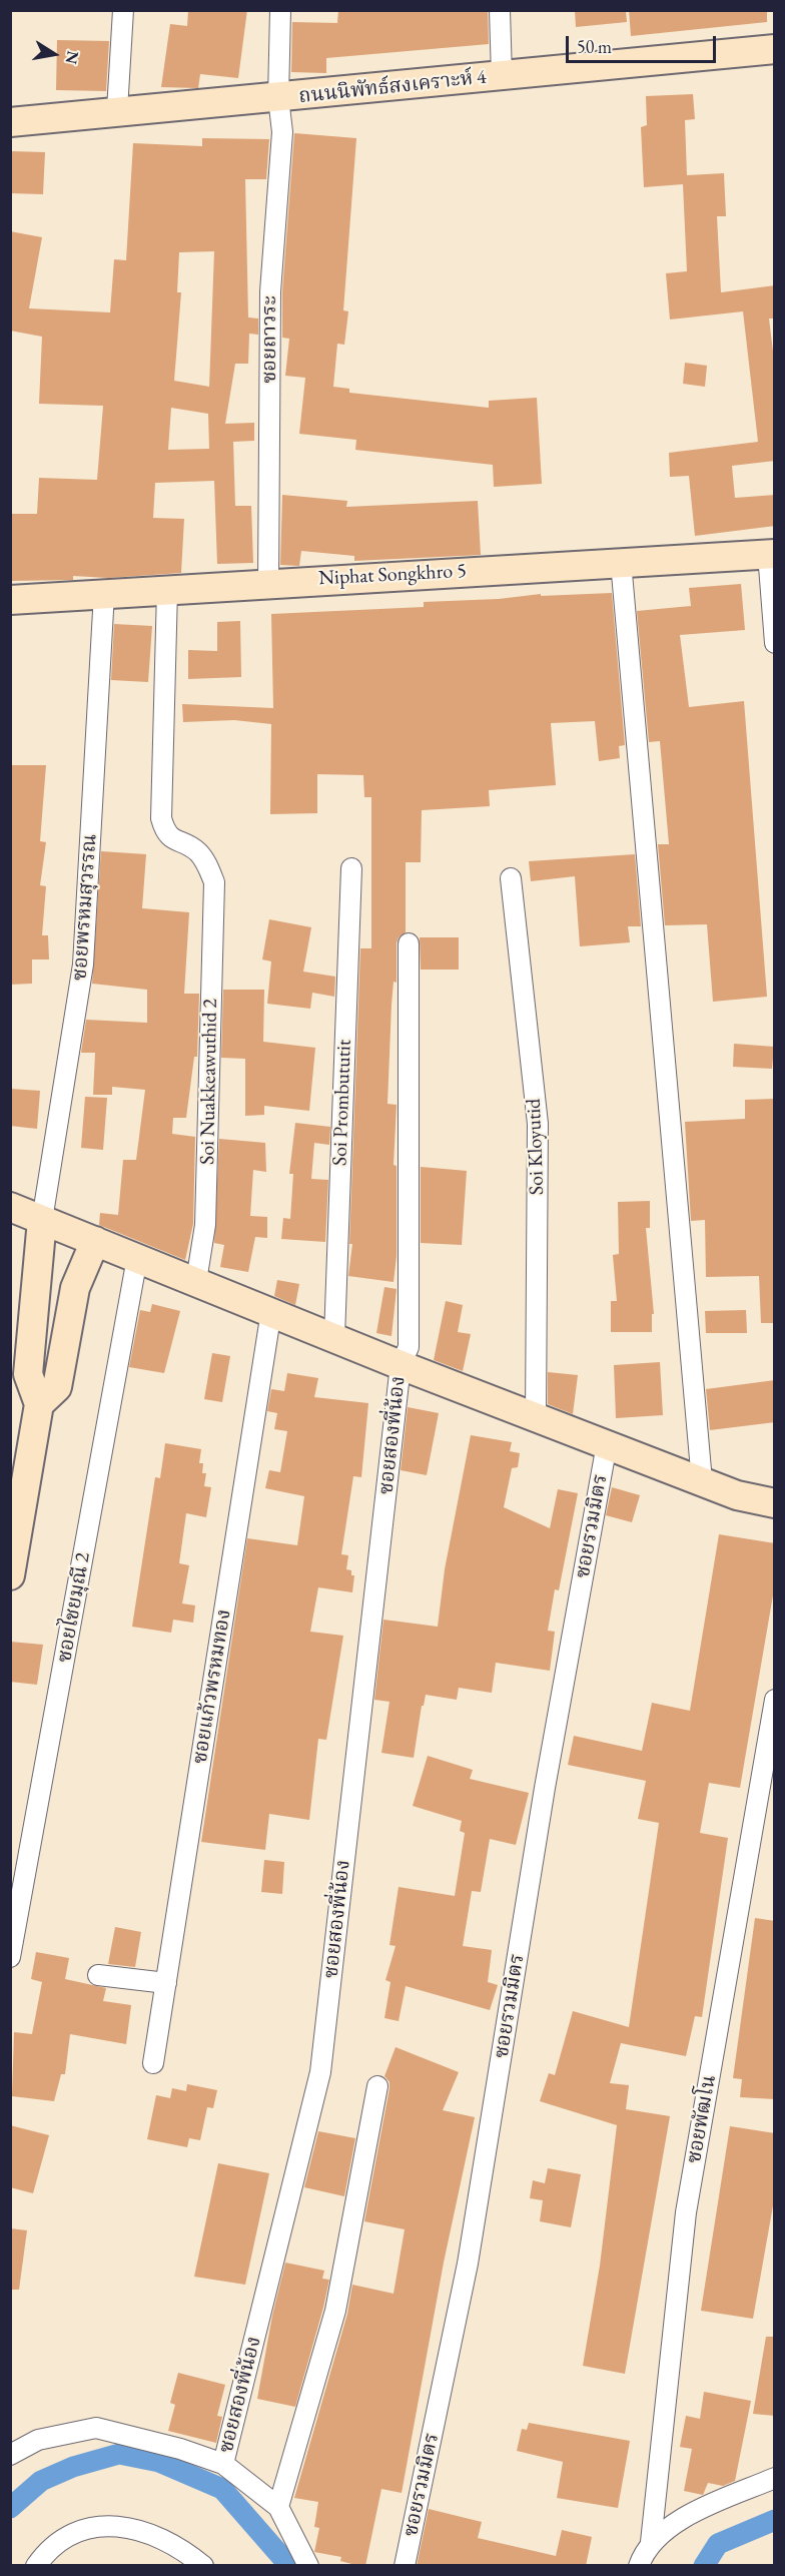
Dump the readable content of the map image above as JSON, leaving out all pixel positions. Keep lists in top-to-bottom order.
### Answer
{
  "streets": {
    "street": [
      "ถนนนิพัทธ์สงเคราะห์ 4",
      "ซอยถาวระ",
      "Niphat Songkhro 5",
      "ซอยพรหมสุวรรณ",
      "Soi Nuakkeawuthid 2",
      "Soi Prombututit",
      "Soi Kloyutid",
      "ซอยสองพี่น้อง",
      "ซอยรวมมิตร",
      "ซอยไชยมุณี 2",
      "ซอยแก้วพรหมทอง",
      "ซอยพัฒโน"
    ]
  },
  "crossings": [
    ["ถนนนิพัทธ์สงเคราะห์ 4", "ซอยถาวระ"],
    ["ซอยถาวระ", "Niphat Songkhro 5"],
    ["Niphat Songkhro 5", "ซอยพรหมสุวรรณ"],
    ["Niphat Songkhro 5", "Soi Nuakkeawuthid 2"]
  ],
  "scale_bar": "50 m",
  "north": "right"
}
